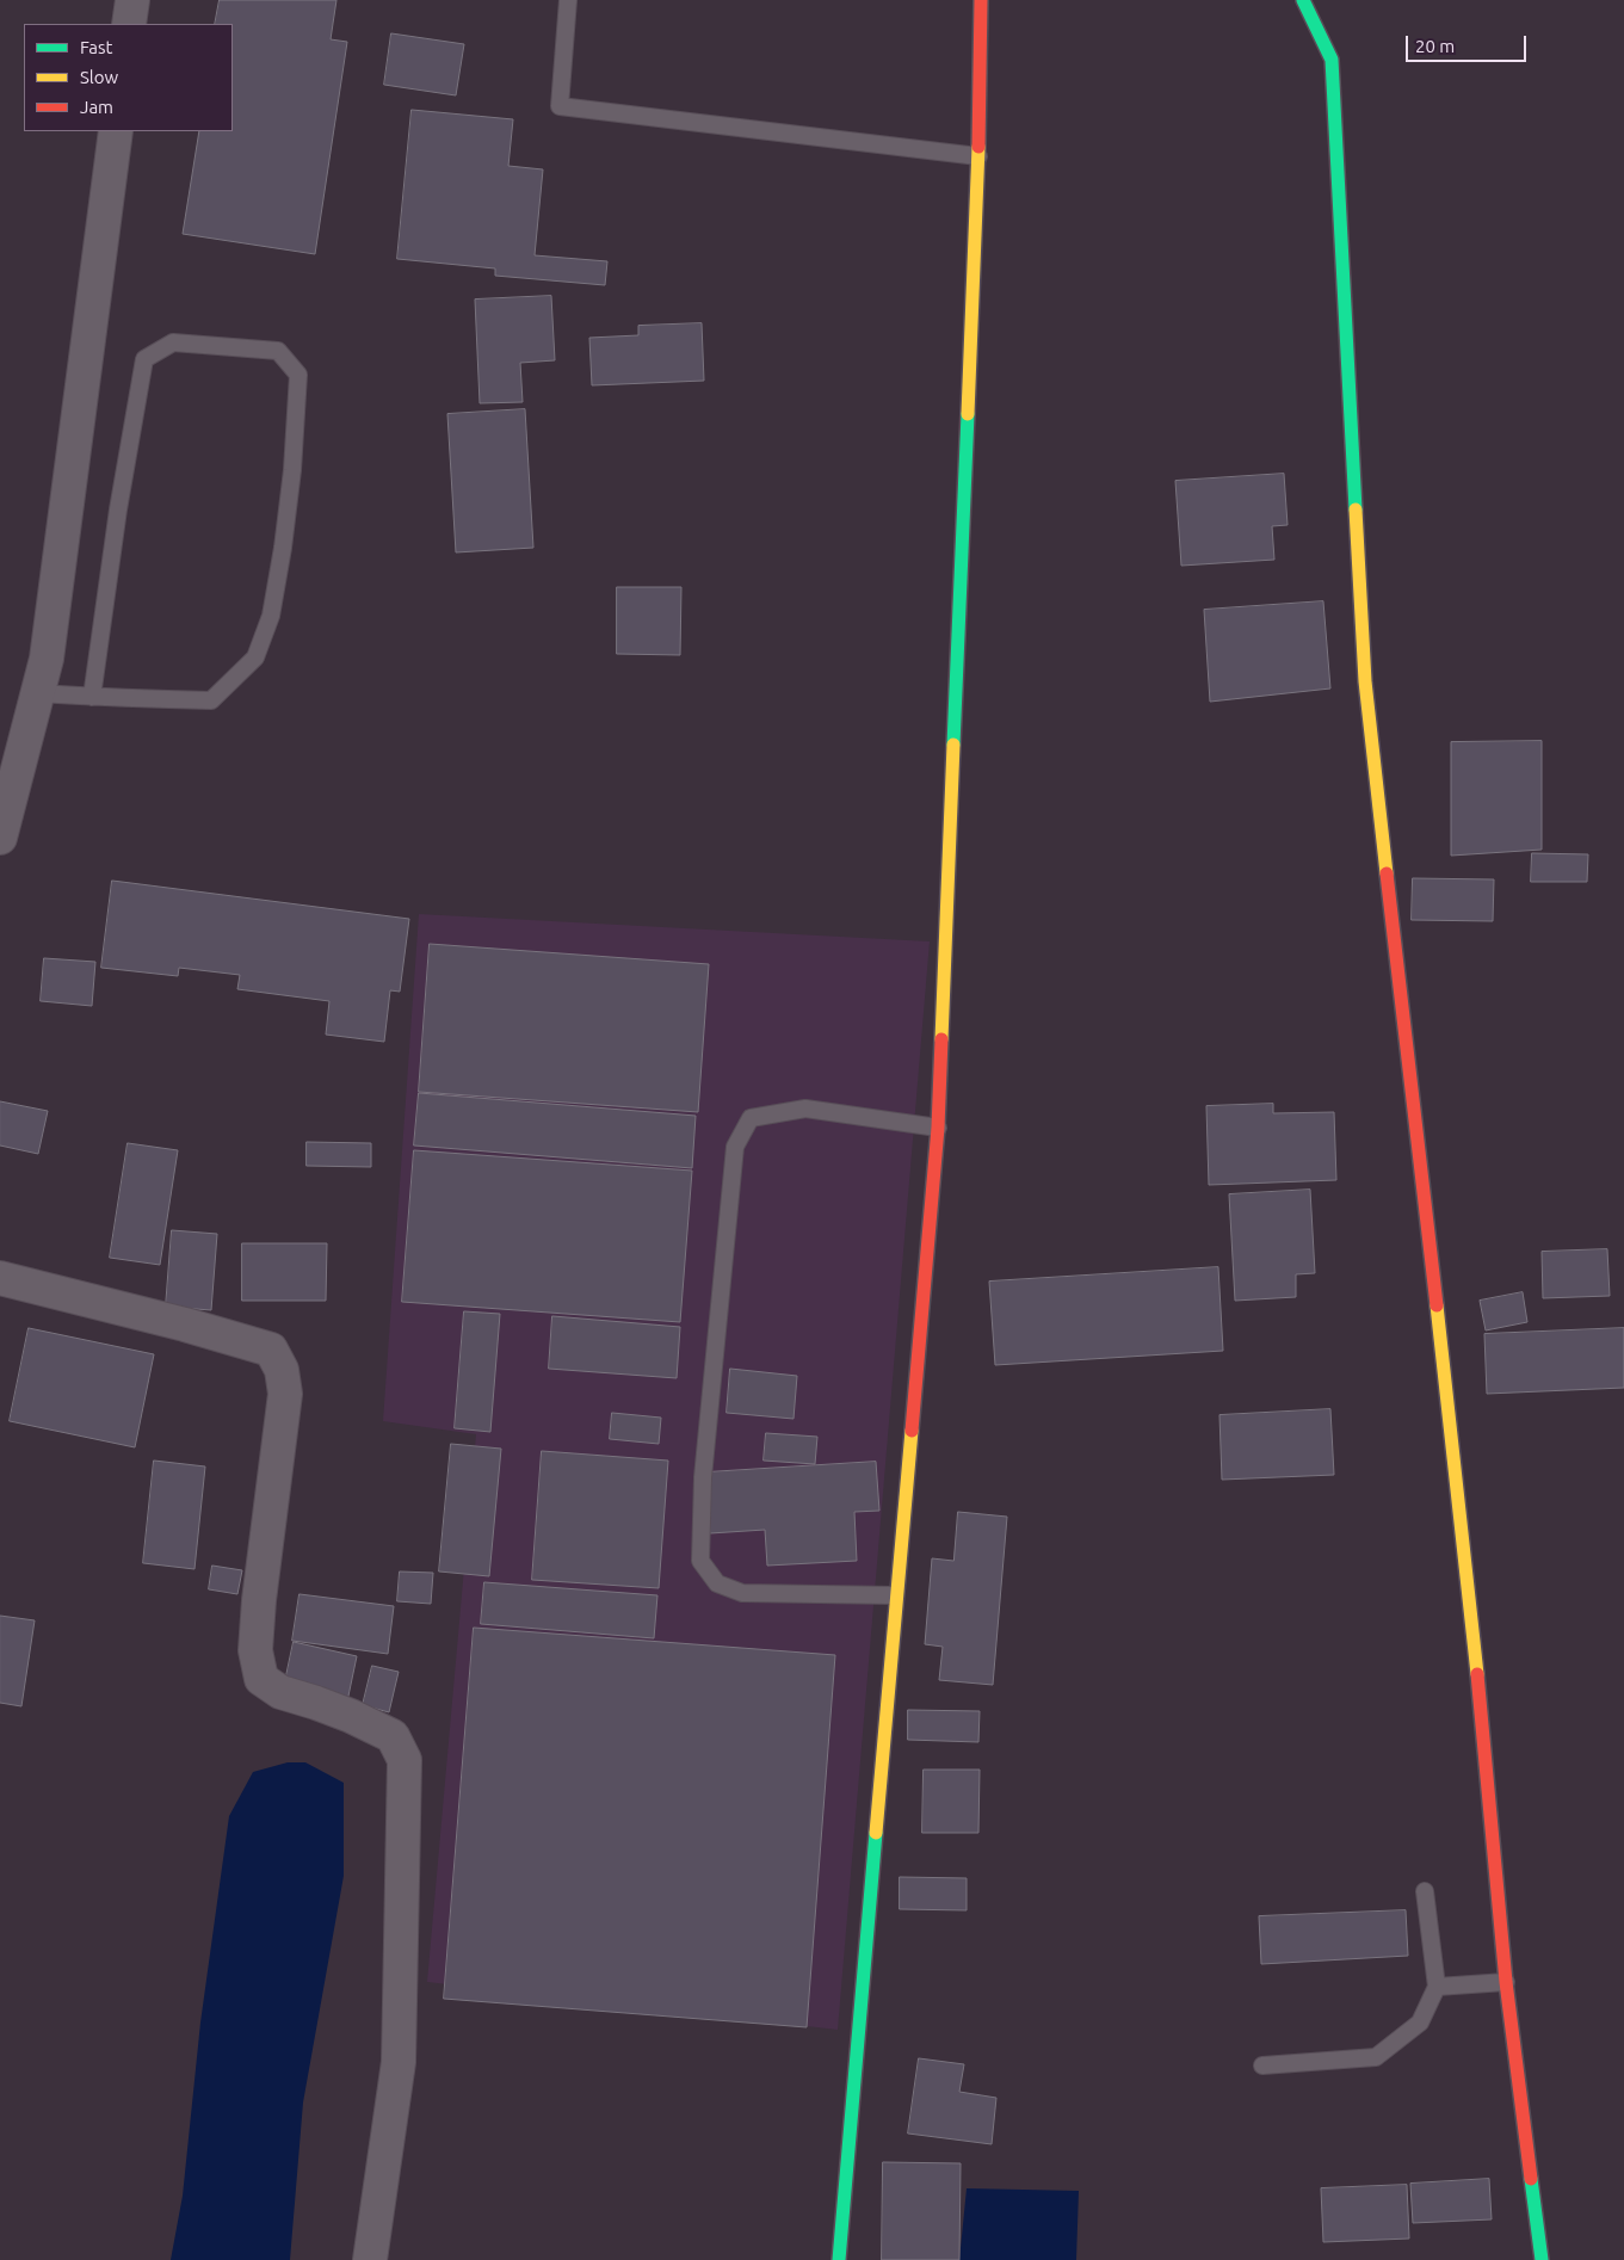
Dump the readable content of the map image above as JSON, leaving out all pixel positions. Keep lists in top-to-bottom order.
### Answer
{
  "legend": ["Fast", "Slow", "Jam"],
  "scale_bar": "20 m"
}
